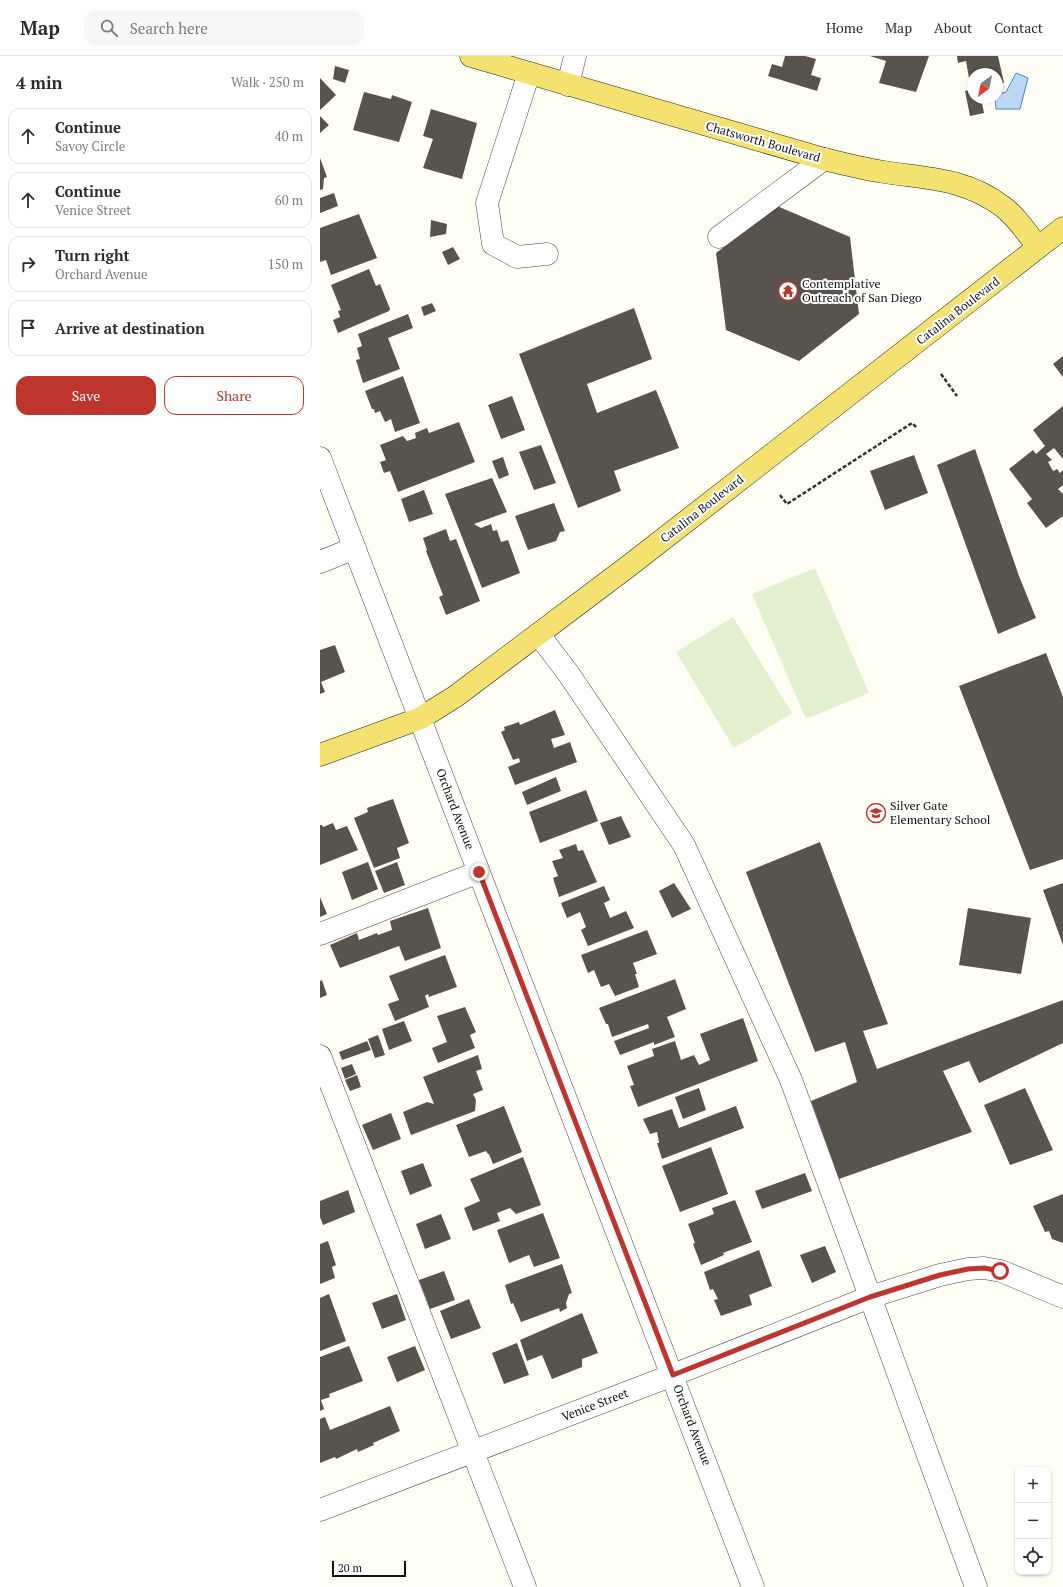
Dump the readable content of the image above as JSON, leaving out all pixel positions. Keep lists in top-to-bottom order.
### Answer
{
  "streets": {
    "main road": ["Chatsworth Boulevard", "Catalina Boulevard"],
    "street": ["Orchard Avenue", "Venice Street"]
  },
  "crossings": [
    ["Chatsworth Boulevard", "Catalina Boulevard"],
    ["Catalina Boulevard", "Orchard Avenue"],
    ["Orchard Avenue", "Venice Street"]
  ],
  "places": {
    "temple": ["Contemplative Outreach of San Diego"],
    "school or university": ["Silver Gate Elementary School"]
  },
  "scale_bar": "20 m",
  "north": "bottom left",
  "page": {
    "header": "Map",
    "search": "Search here",
    "nav": [
      "Home",
      "Map",
      "About",
      "Contact"
    ],
    "heading": ["4 min", "Walk · 250 m"],
    "list": [
      ["Continue", "Savoy Circle", "40 m"],
      ["Continue", "Venice Street", "60 m"],
      ["Turn right", "Orchard Avenue", "150 m"],
      "Arrive at destination"
    ],
    "buttons": ["Save", "Share"],
    "map_buttons": ["+", "−"],
    "scale": "20 m"
  }
}
